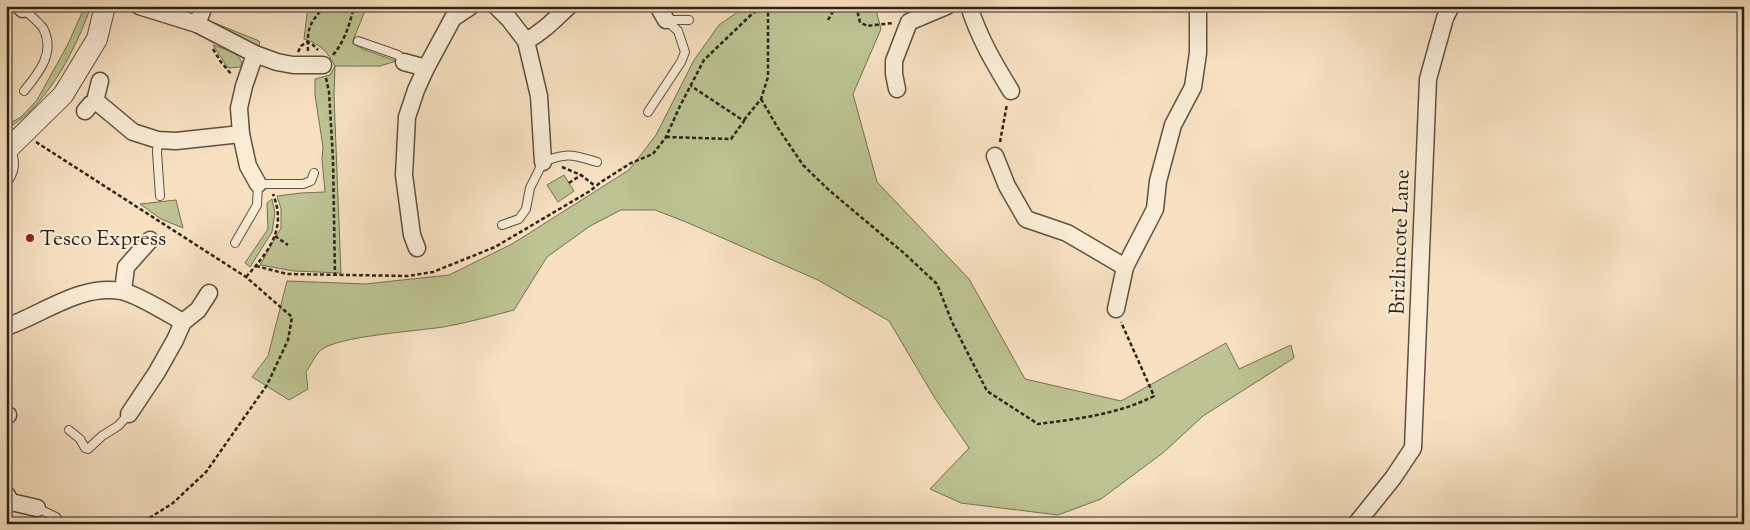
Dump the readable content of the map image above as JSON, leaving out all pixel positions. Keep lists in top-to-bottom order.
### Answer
{
  "streets": {
    "street": ["Brizlincote Lane"]
  },
  "places": ["Tesco Express"]
}
